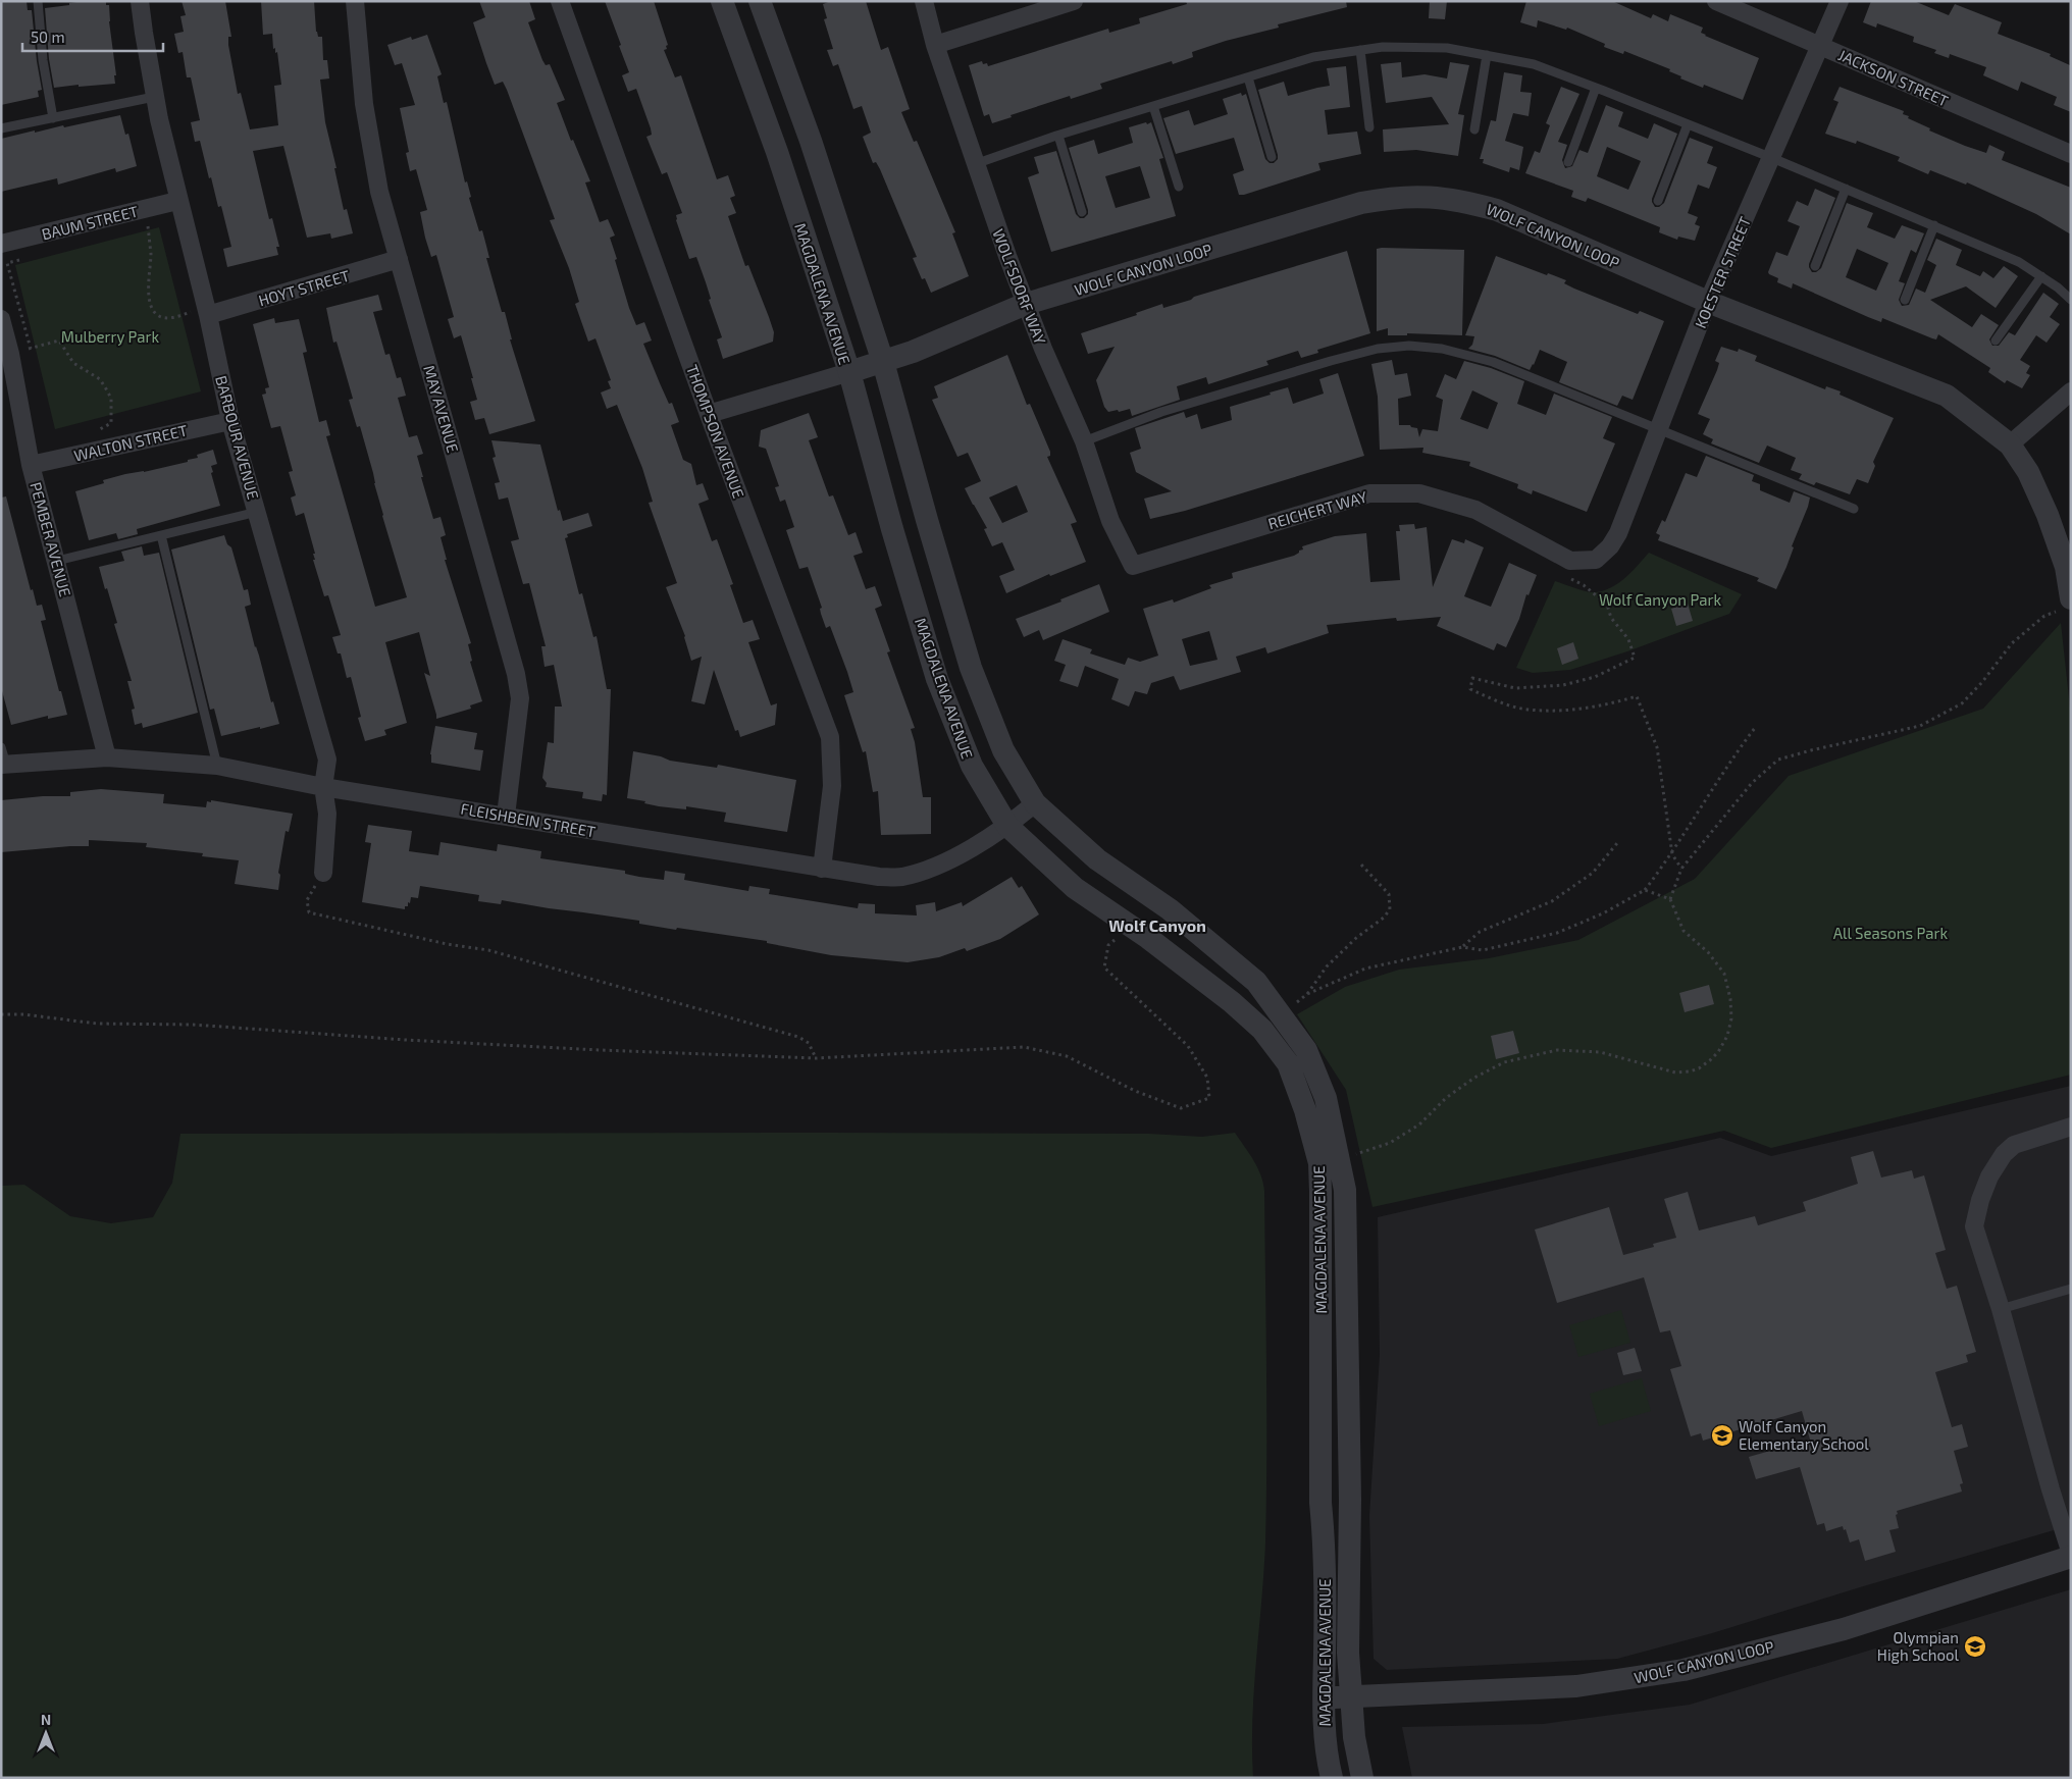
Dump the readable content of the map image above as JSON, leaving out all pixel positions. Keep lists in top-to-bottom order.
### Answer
{
  "streets": {
    "street": [
      "JACKSON STREET",
      "BAUM STREET",
      "WOLF CANYON LOOP",
      "KOESTER STREET",
      "WOLFSDORF WAY",
      "HOYT STREET",
      "MAGDALENA AVENUE",
      "MAY AVENUE",
      "THOMPSON AVENUE",
      "BARBOUR AVENUE",
      "WALTON STREET",
      "REICHERT WAY",
      "PEMBER AVENUE",
      "FLEISHBEIN STREET"
    ]
  },
  "crossings": [
    ["JACKSON STREET", "KOESTER STREET"],
    ["BAUM STREET", "BARBOUR AVENUE"],
    ["WOLF CANYON LOOP", "KOESTER STREET"],
    ["WOLF CANYON LOOP", "WOLFSDORF WAY"],
    ["WOLF CANYON LOOP", "MAGDALENA AVENUE"],
    ["WOLF CANYON LOOP", "THOMPSON AVENUE"],
    ["KOESTER STREET", "REICHERT WAY"],
    ["WOLFSDORF WAY", "REICHERT WAY"],
    ["HOYT STREET", "MAY AVENUE"],
    ["HOYT STREET", "BARBOUR AVENUE"],
    ["MAGDALENA AVENUE", "FLEISHBEIN STREET"],
    ["MAY AVENUE", "FLEISHBEIN STREET"],
    ["THOMPSON AVENUE", "FLEISHBEIN STREET"],
    ["BARBOUR AVENUE", "WALTON STREET"],
    ["BARBOUR AVENUE", "FLEISHBEIN STREET"],
    ["WALTON STREET", "PEMBER AVENUE"],
    ["PEMBER AVENUE", "FLEISHBEIN STREET"]
  ],
  "districts": ["Wolf Canyon"],
  "parks": ["Mulberry Park", "Wolf Canyon Park", "All Seasons Park"],
  "places": {
    "school or university": ["Wolf Canyon Elementary School", "Olympian High School"]
  },
  "scale_bar": "50 m",
  "north": "top"
}
